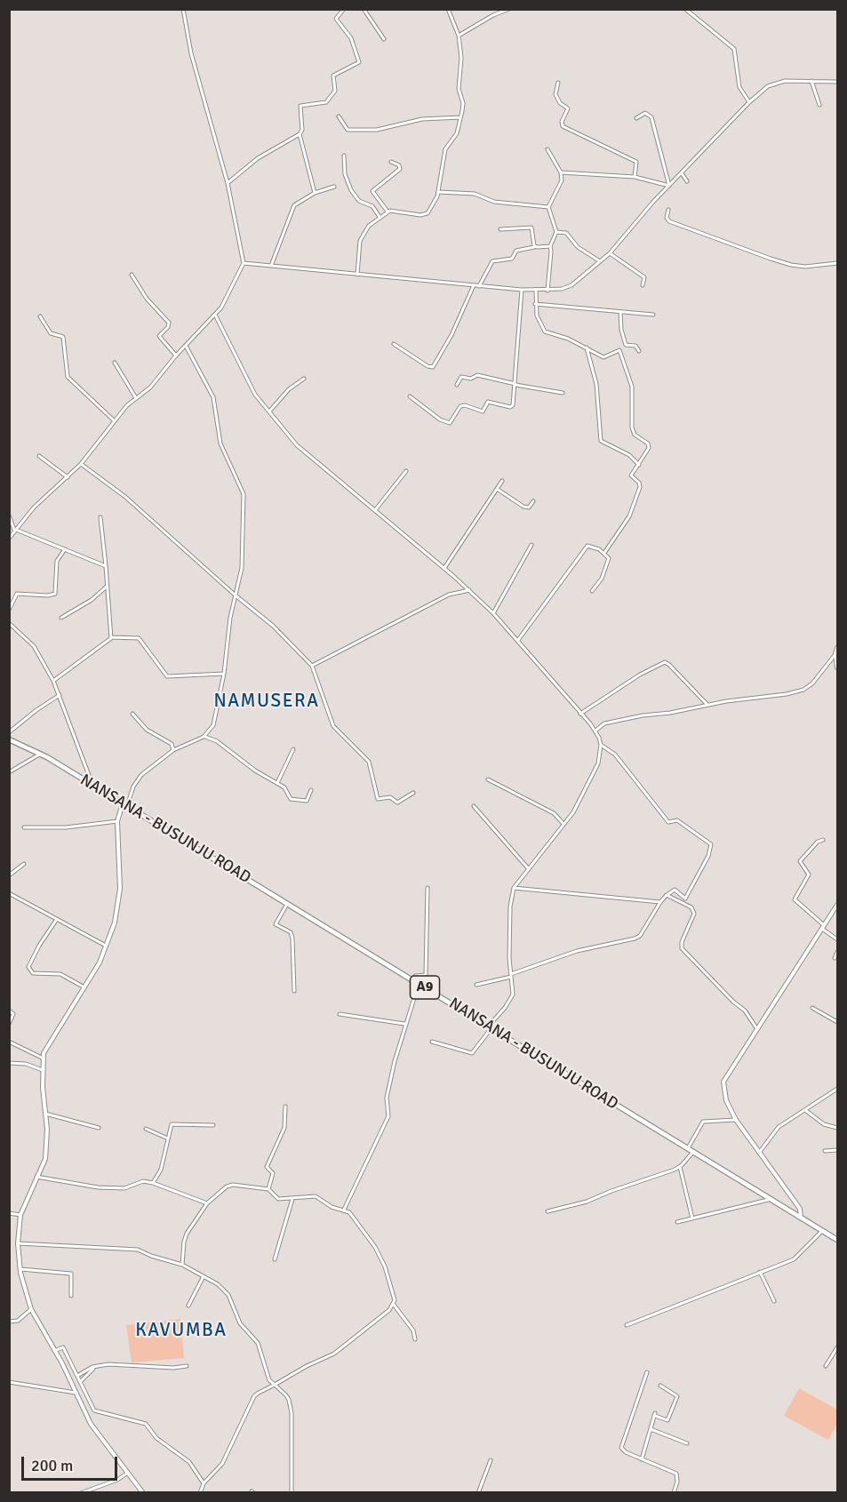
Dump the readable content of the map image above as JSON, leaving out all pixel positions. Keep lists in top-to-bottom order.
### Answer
{
  "streets": {
    "main road": ["NANSANA - BUSUNJU ROAD", "A9"]
  },
  "districts": ["NAMUSERA", "KAVUMBA"],
  "scale_bar": "200 m"
}
